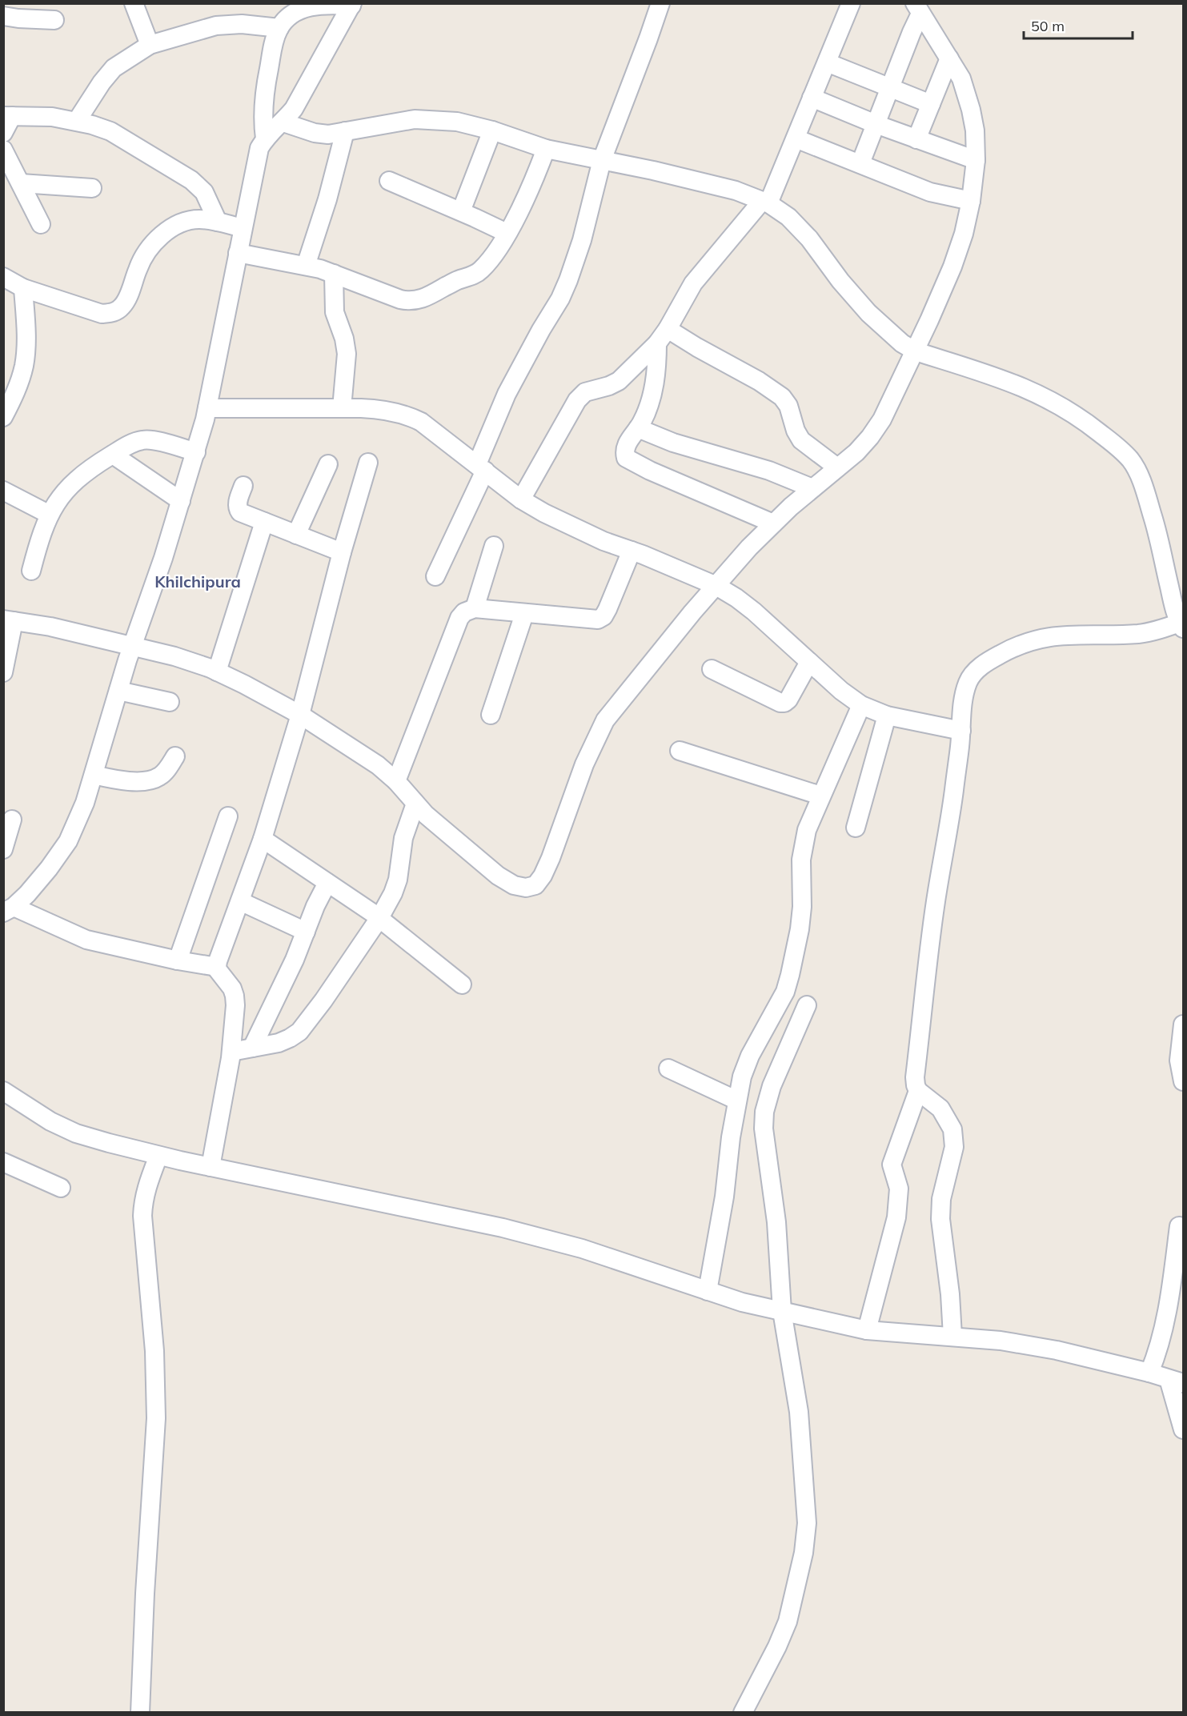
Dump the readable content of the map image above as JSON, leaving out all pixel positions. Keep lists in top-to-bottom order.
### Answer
{
  "districts": ["Khilchipura"],
  "scale_bar": "50 m"
}
